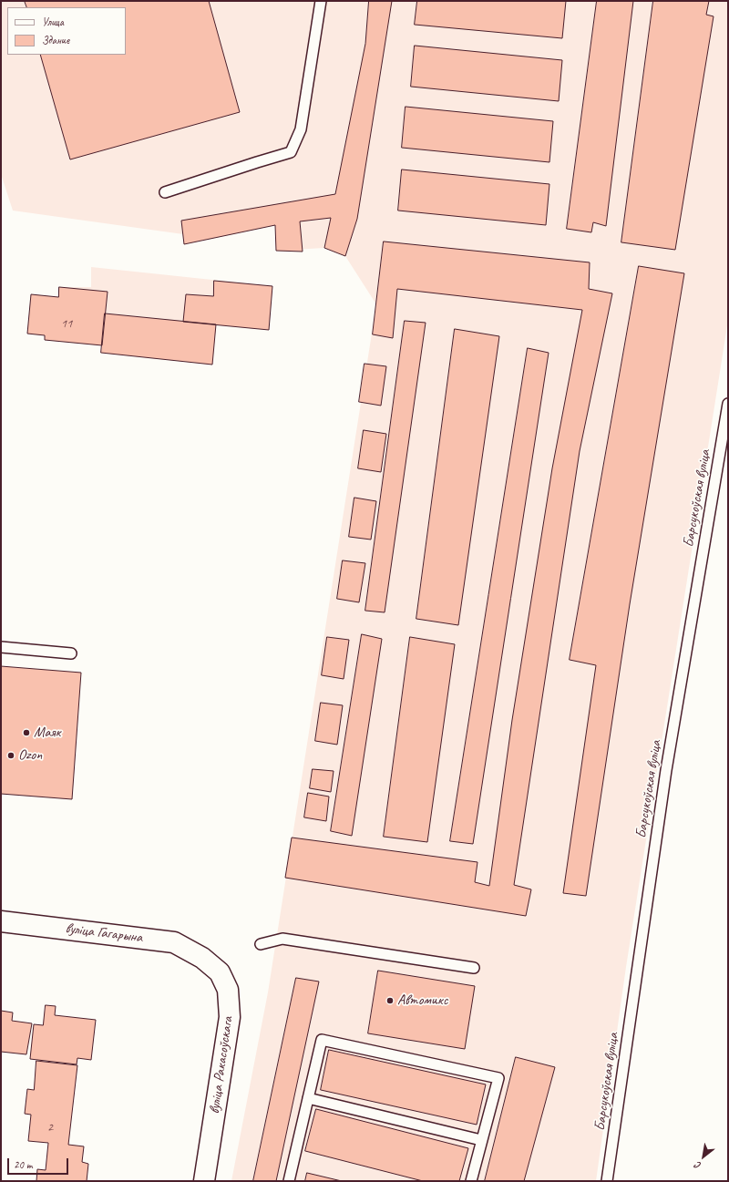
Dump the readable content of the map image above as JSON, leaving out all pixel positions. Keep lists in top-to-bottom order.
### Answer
{
  "streets": {
    "main road": ["вуліца Гагарына", "вуліца Ракасоўскага"],
    "lane": ["Барсукоўская вуліца"]
  },
  "crossings": [
    ["вуліца Гагарына", "вуліца Ракасоўскага"]
  ],
  "places": ["Маяк", "Ozon", "Автомикс"],
  "house_numbers": ["11", "2"],
  "legend": ["Улица", "Здание"],
  "scale_bar": "20 m",
  "north": "bottom left"
}
